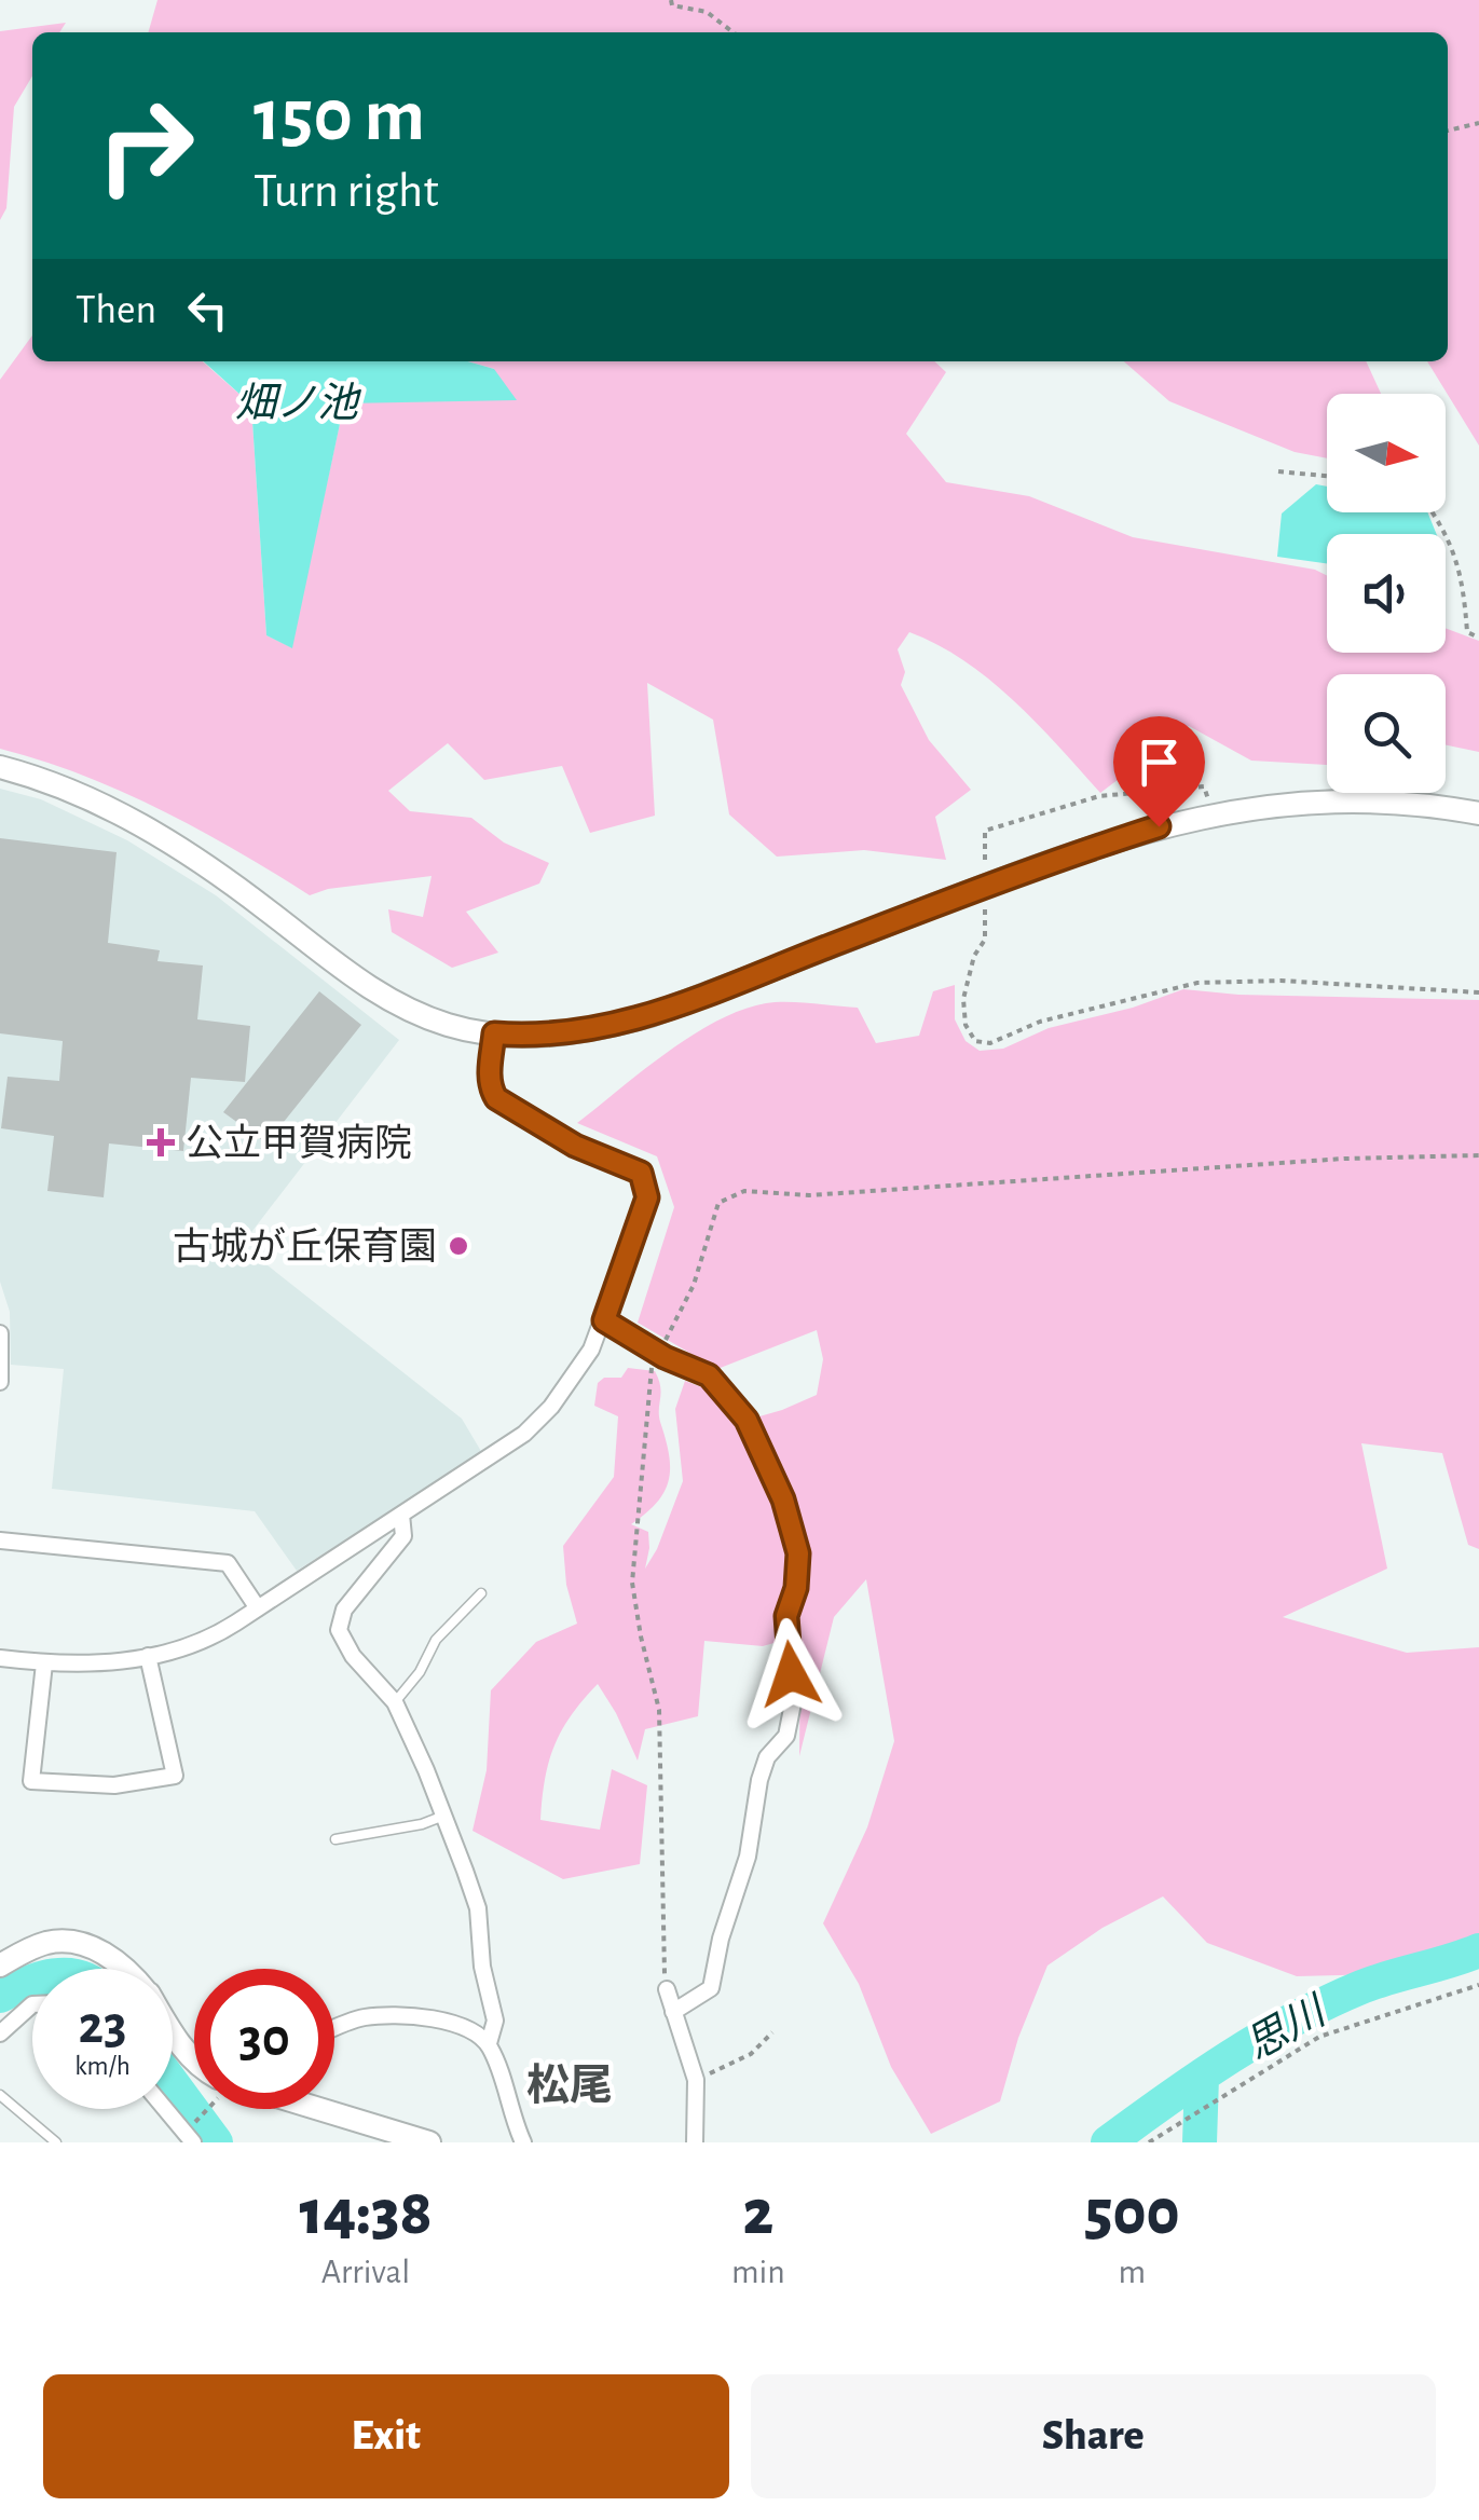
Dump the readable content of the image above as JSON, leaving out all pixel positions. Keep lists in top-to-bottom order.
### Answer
{
  "districts": ["松尾"],
  "water": ["畑ノ池", "思川"],
  "places": {
    "health": ["公立甲賀病院"],
    "other": ["古城が丘保育園"]
  },
  "north": "right",
  "page": {
    "turn": ["150 m", "Turn right"],
    "then": "Then",
    "speed": "23 km/h",
    "limit": "30",
    "eta": [
      "14:38",
      "Arrival",
      "2",
      "min",
      "500",
      "m"
    ],
    "buttons": ["Exit", "Share"]
  }
}
